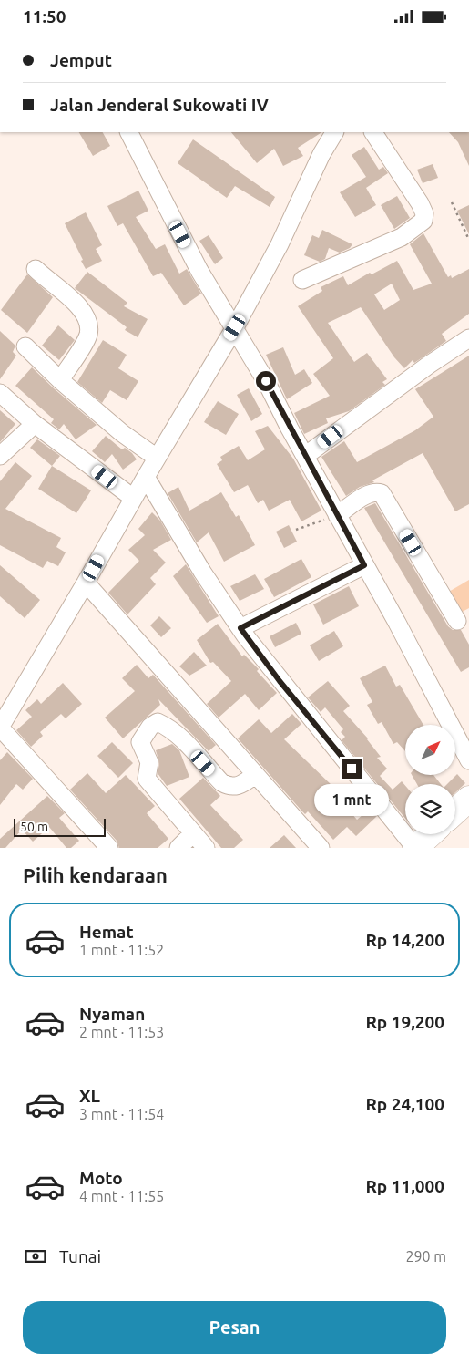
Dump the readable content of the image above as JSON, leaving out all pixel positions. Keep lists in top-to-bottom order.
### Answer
{
  "scale_bar": "50 m",
  "north": "top right",
  "page": {
    "status": "11:50",
    "banner": ["Jemput", "Jalan Jenderal Sukowati IV"],
    "bubble": "1 mnt",
    "scale": "50 m",
    "heading": "Pilih kendaraan",
    "list": [
      {
        "name": "Hemat",
        "note": "1 mnt · 11:52",
        "value": "Rp 14,200"
      },
      {
        "name": "Nyaman",
        "note": "2 mnt · 11:53",
        "value": "Rp 19,200"
      },
      {
        "name": "XL",
        "note": "3 mnt · 11:54",
        "value": "Rp 24,100"
      },
      {
        "name": "Moto",
        "note": "4 mnt · 11:55",
        "value": "Rp 11,000"
      }
    ],
    "pay": ["Tunai", "290 m"],
    "buttons": "Pesan"
  }
}
